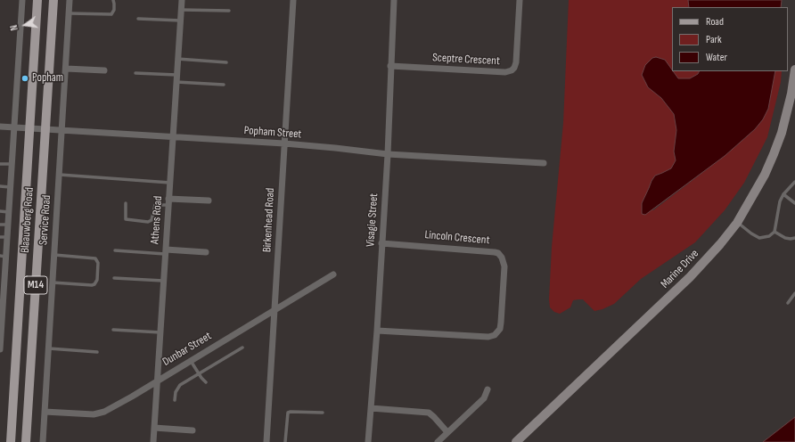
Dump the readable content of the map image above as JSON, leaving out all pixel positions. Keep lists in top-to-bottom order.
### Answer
{
  "streets": {
    "main road": ["Blaauwberg Road", "Marine Drive", "M14"],
    "street": [
      "Sceptre Crescent",
      "Popham Street",
      "Service Road",
      "Athens Road",
      "Birkenhead Road",
      "Visagie Street",
      "Lincoln Crescent",
      "Dunbar Street"
    ]
  },
  "crossings": [
    ["Sceptre Crescent", "Visagie Street"],
    ["Popham Street", "Blaauwberg Road"],
    ["Popham Street", "Service Road"],
    ["Popham Street", "Athens Road"],
    ["Popham Street", "Birkenhead Road"],
    ["Popham Street", "Visagie Street"],
    ["Service Road", "Dunbar Street"],
    ["Athens Road", "Dunbar Street"],
    ["Birkenhead Road", "Dunbar Street"],
    ["Visagie Street", "Lincoln Crescent"]
  ],
  "places": ["Popham"],
  "legend": ["Road", "Park", "Water"],
  "north": "left"
}
